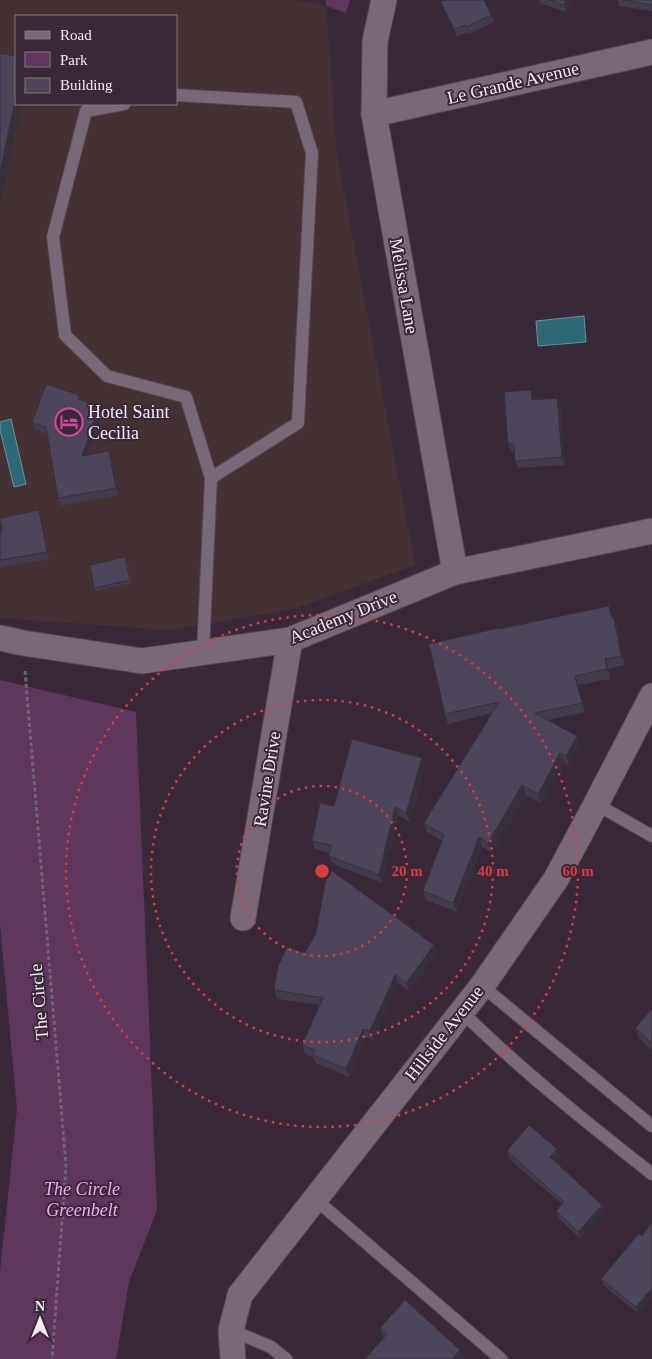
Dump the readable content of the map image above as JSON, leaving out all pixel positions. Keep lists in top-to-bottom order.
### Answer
{
  "streets": {
    "street": [
      "Le Grande Avenue",
      "Melissa Lane",
      "Academy Drive",
      "Ravine Drive",
      "Hillside Avenue"
    ],
    "path": ["The Circle"]
  },
  "crossings": [
    ["Le Grande Avenue", "Melissa Lane"],
    ["Melissa Lane", "Academy Drive"],
    ["Academy Drive", "Ravine Drive"],
    ["Academy Drive", "The Circle"]
  ],
  "parks": ["The Circle Greenbelt"],
  "places": {
    "hotel": ["Hotel Saint Cecilia"]
  },
  "legend": ["Road", "Park", "Building"],
  "north": "top",
  "rings": ["20 m", "40 m", "60 m"]
}
